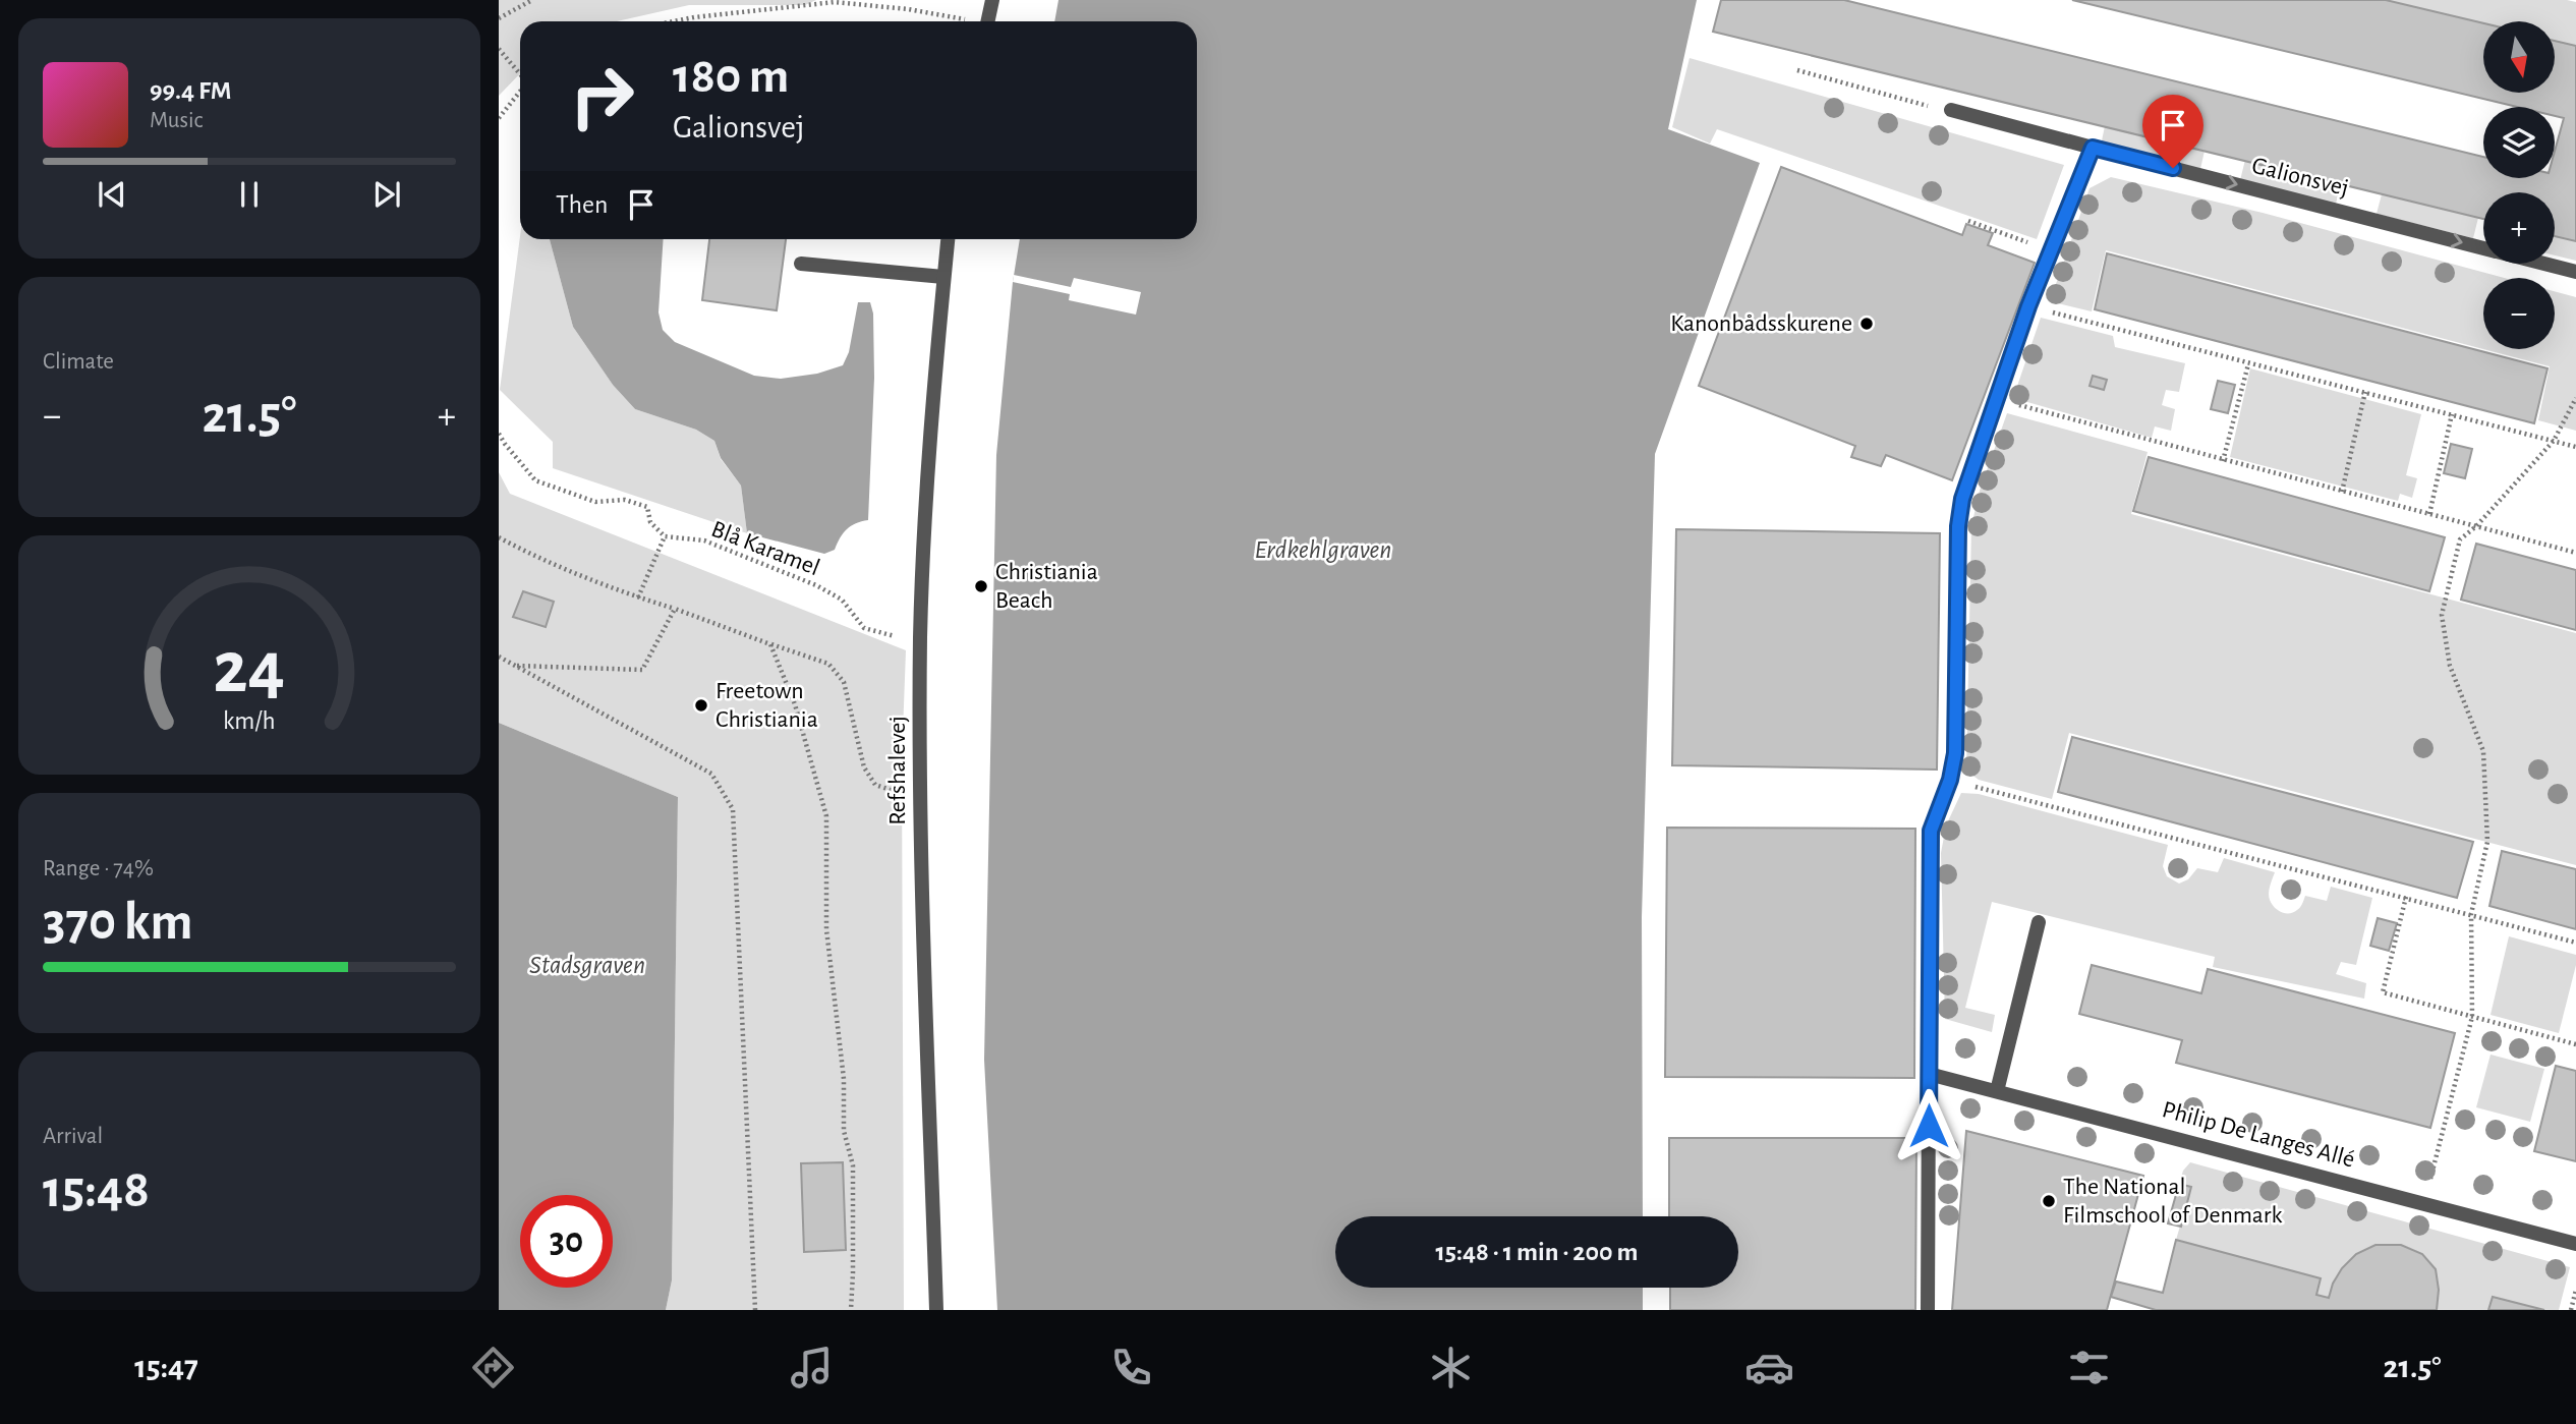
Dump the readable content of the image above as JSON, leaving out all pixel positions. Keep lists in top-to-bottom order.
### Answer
{
  "streets": {
    "street": ["Galionsvej", "Refshalevej", "Philip De Langes Allé"],
    "path": ["Blå Karamel"]
  },
  "crossings": [
    ["Blå Karamel", "Refshalevej"]
  ],
  "one_way": ["Galionsvej"],
  "water": ["Erdkehlgraven", "Stadsgraven"],
  "places": [
    "Kanonbådsskurene",
    "Christiania Beach",
    "Freetown Christiania",
    "The National Filmschool of Denmark"
  ],
  "north": "bottom",
  "page": {
    "map_buttons": ["+", "−"],
    "turn": ["180 m", "Galionsvej"],
    "song": ["99.4 FM", "Music"],
    "then": "Then",
    "tile": [
      "Climate",
      ["Range · 74%", "370 km"],
      ["Arrival", "15:48"]
    ],
    "heat": ["−", "21.5°", "+"],
    "limit": "30",
    "trip": "15:48 · 1 min · 200 m",
    "tabs": ["15:47", "21.5°"],
    "gauge": ["24", "km/h"]
  }
}
